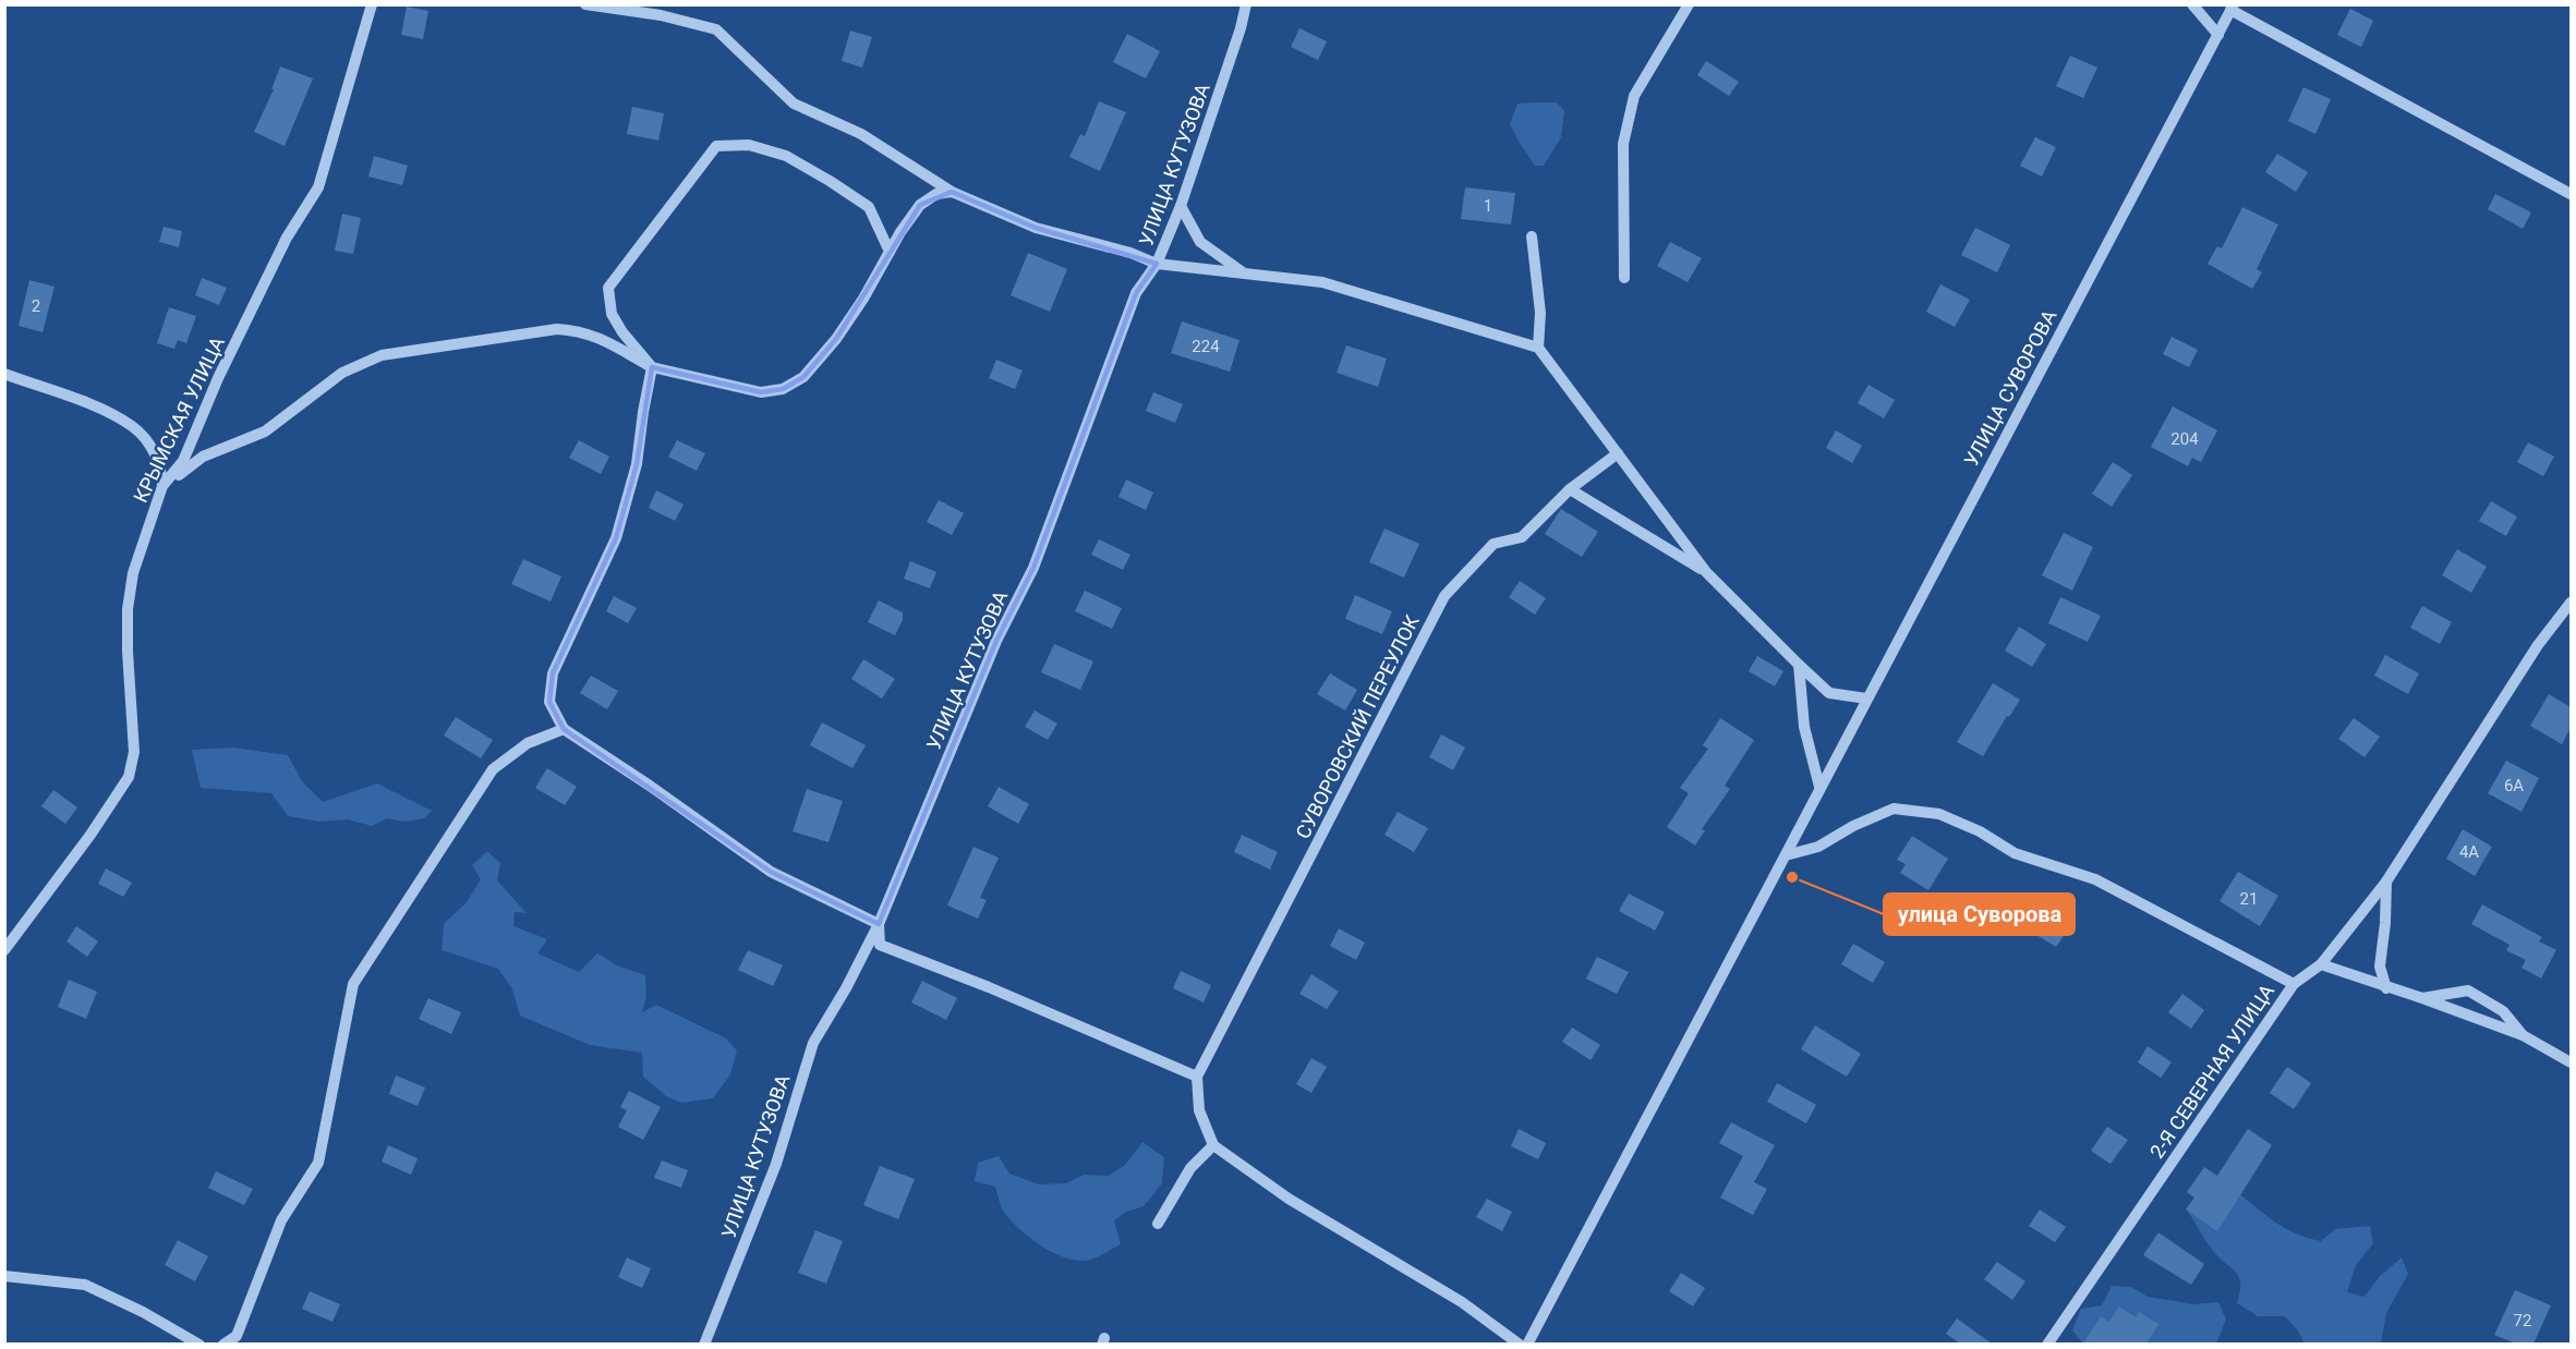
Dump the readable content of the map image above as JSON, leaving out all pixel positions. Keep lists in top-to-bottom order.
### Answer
{
  "streets": {
    "street": [
      "УЛИЦА КУТУЗОВА",
      "УЛИЦА СУВОРОВА",
      "КРЫМСКАЯ УЛИЦА",
      "СУВОРОВСКИЙ ПЕРЕУЛОК",
      "2-Я СЕВЕРНАЯ УЛИЦА"
    ]
  },
  "places": ["улица Суворова"],
  "house_numbers": [
    "1",
    "2",
    "224",
    "204",
    "6А",
    "4А",
    "21",
    "72"
  ]
}
